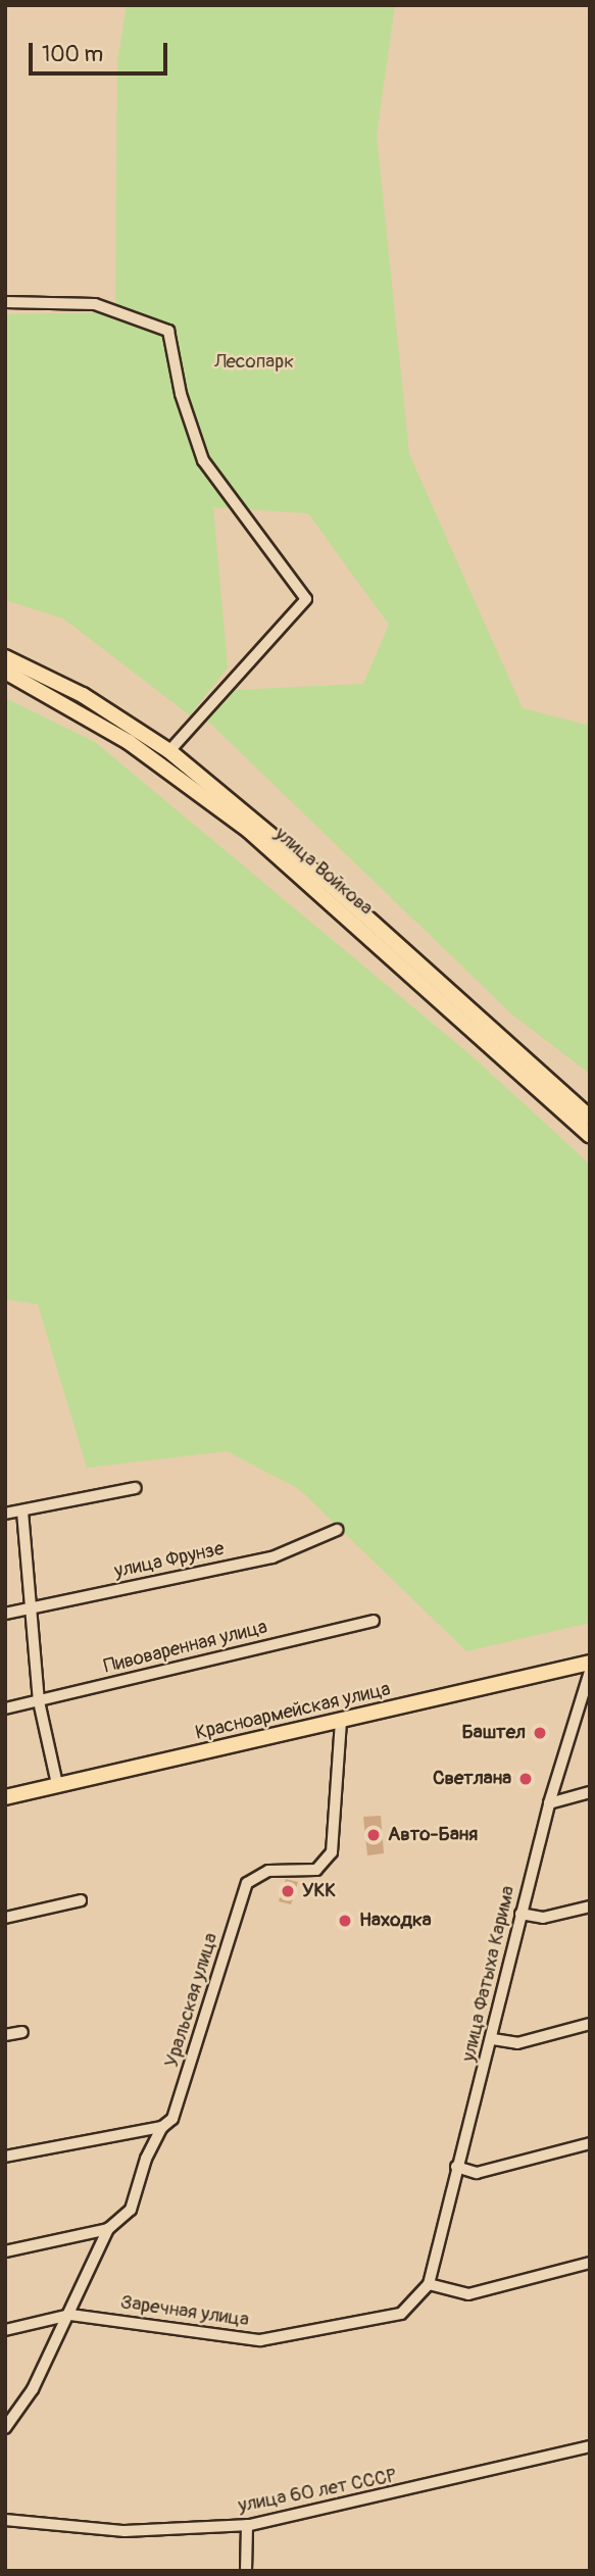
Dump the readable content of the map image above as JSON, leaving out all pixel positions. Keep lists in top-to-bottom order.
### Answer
{
  "streets": {
    "main road": ["улица Войкова", "Красноармейская улица"],
    "street": [
      "улица Фрунзе",
      "Пивоваренная улица",
      "улица Фатыха Карима",
      "Уральская улица",
      "Заречная улица",
      "улица 60 лет СССР"
    ]
  },
  "crossings": [
    ["Красноармейская улица", "Уральская улица"],
    ["улица Фатыха Карима", "Заречная улица"]
  ],
  "parks": ["Лесопарк"],
  "places": [
    "Баштел",
    "Светлана",
    "Авто-Баня",
    "УКК",
    "Находка"
  ],
  "scale_bar": "100 m"
}
